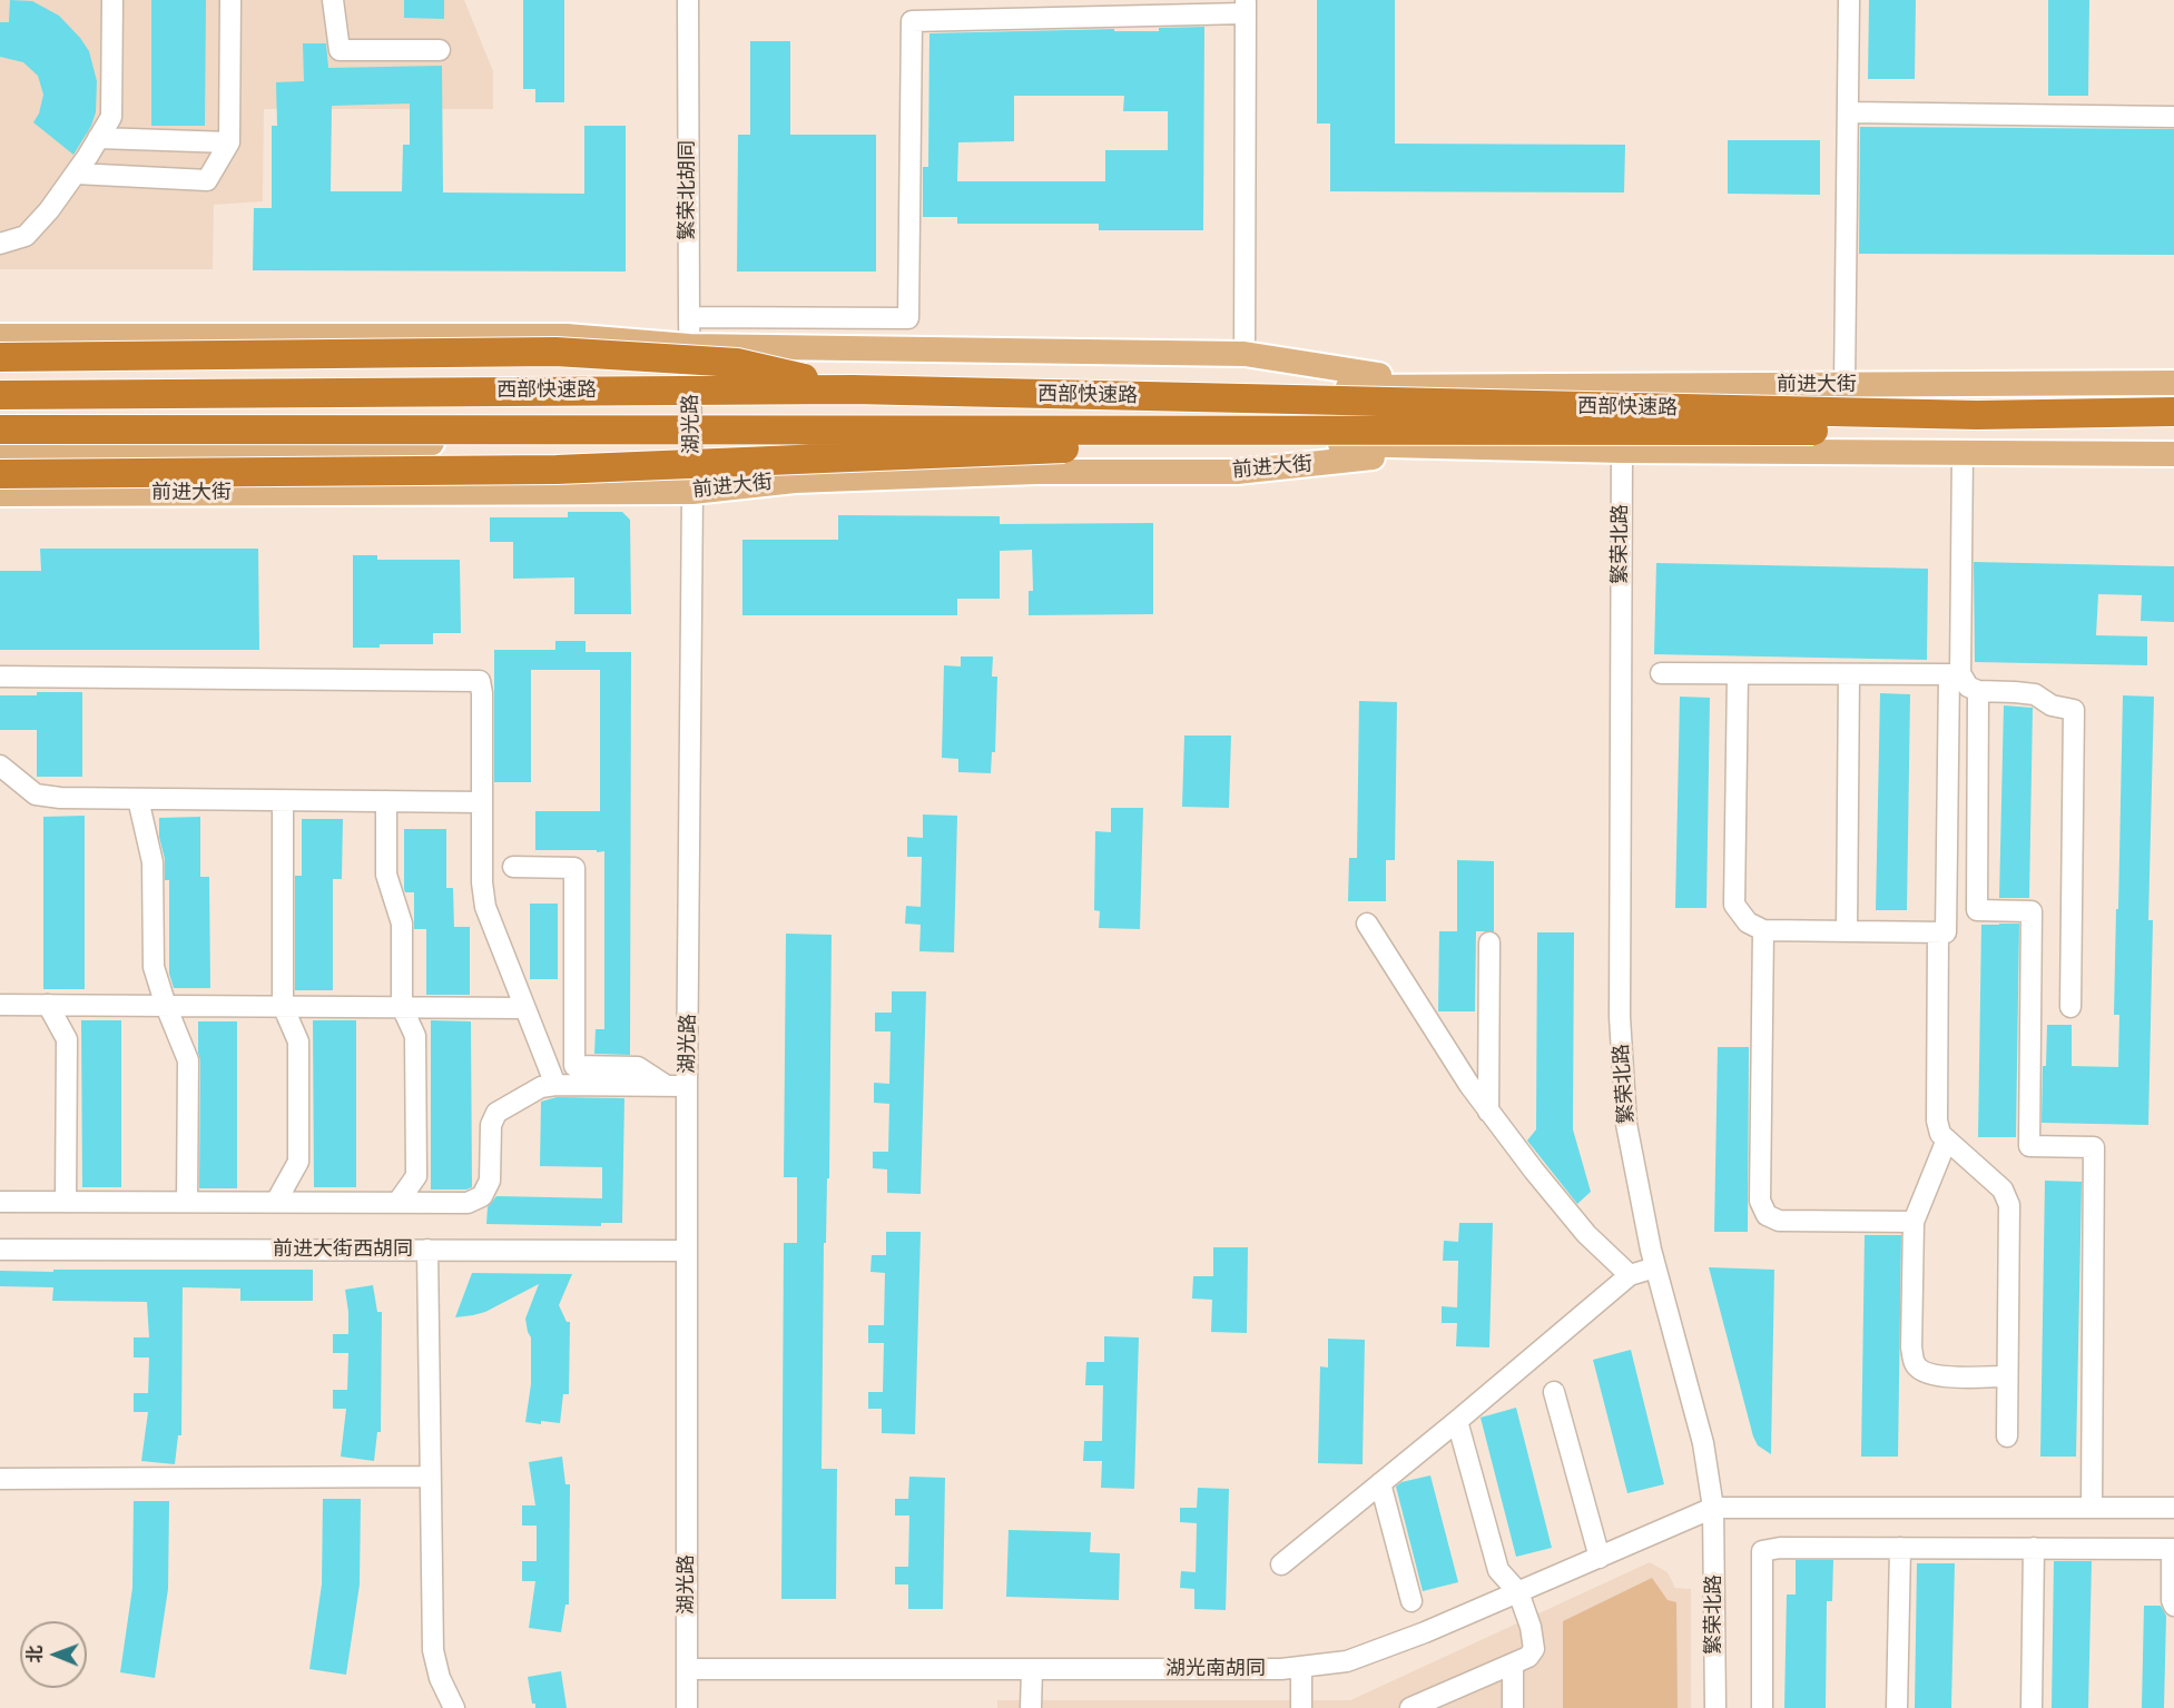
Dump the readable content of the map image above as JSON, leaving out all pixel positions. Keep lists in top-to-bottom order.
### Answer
{
  "streets": {
    "highway": ["西部快速路"],
    "main road": ["前进大街"],
    "street": [
      "繁荣北胡同",
      "湖光路",
      "繁荣北路",
      "前进大街西胡同",
      "湖光南胡同"
    ]
  },
  "crossings": [
    ["繁荣北胡同", "前进大街"],
    ["繁荣北胡同", "湖光路"],
    ["前进大街", "湖光路"],
    ["前进大街", "繁荣北路"],
    ["湖光路", "前进大街西胡同"],
    ["湖光路", "湖光南胡同"],
    ["繁荣北路", "湖光南胡同"]
  ],
  "north": "left"
}
